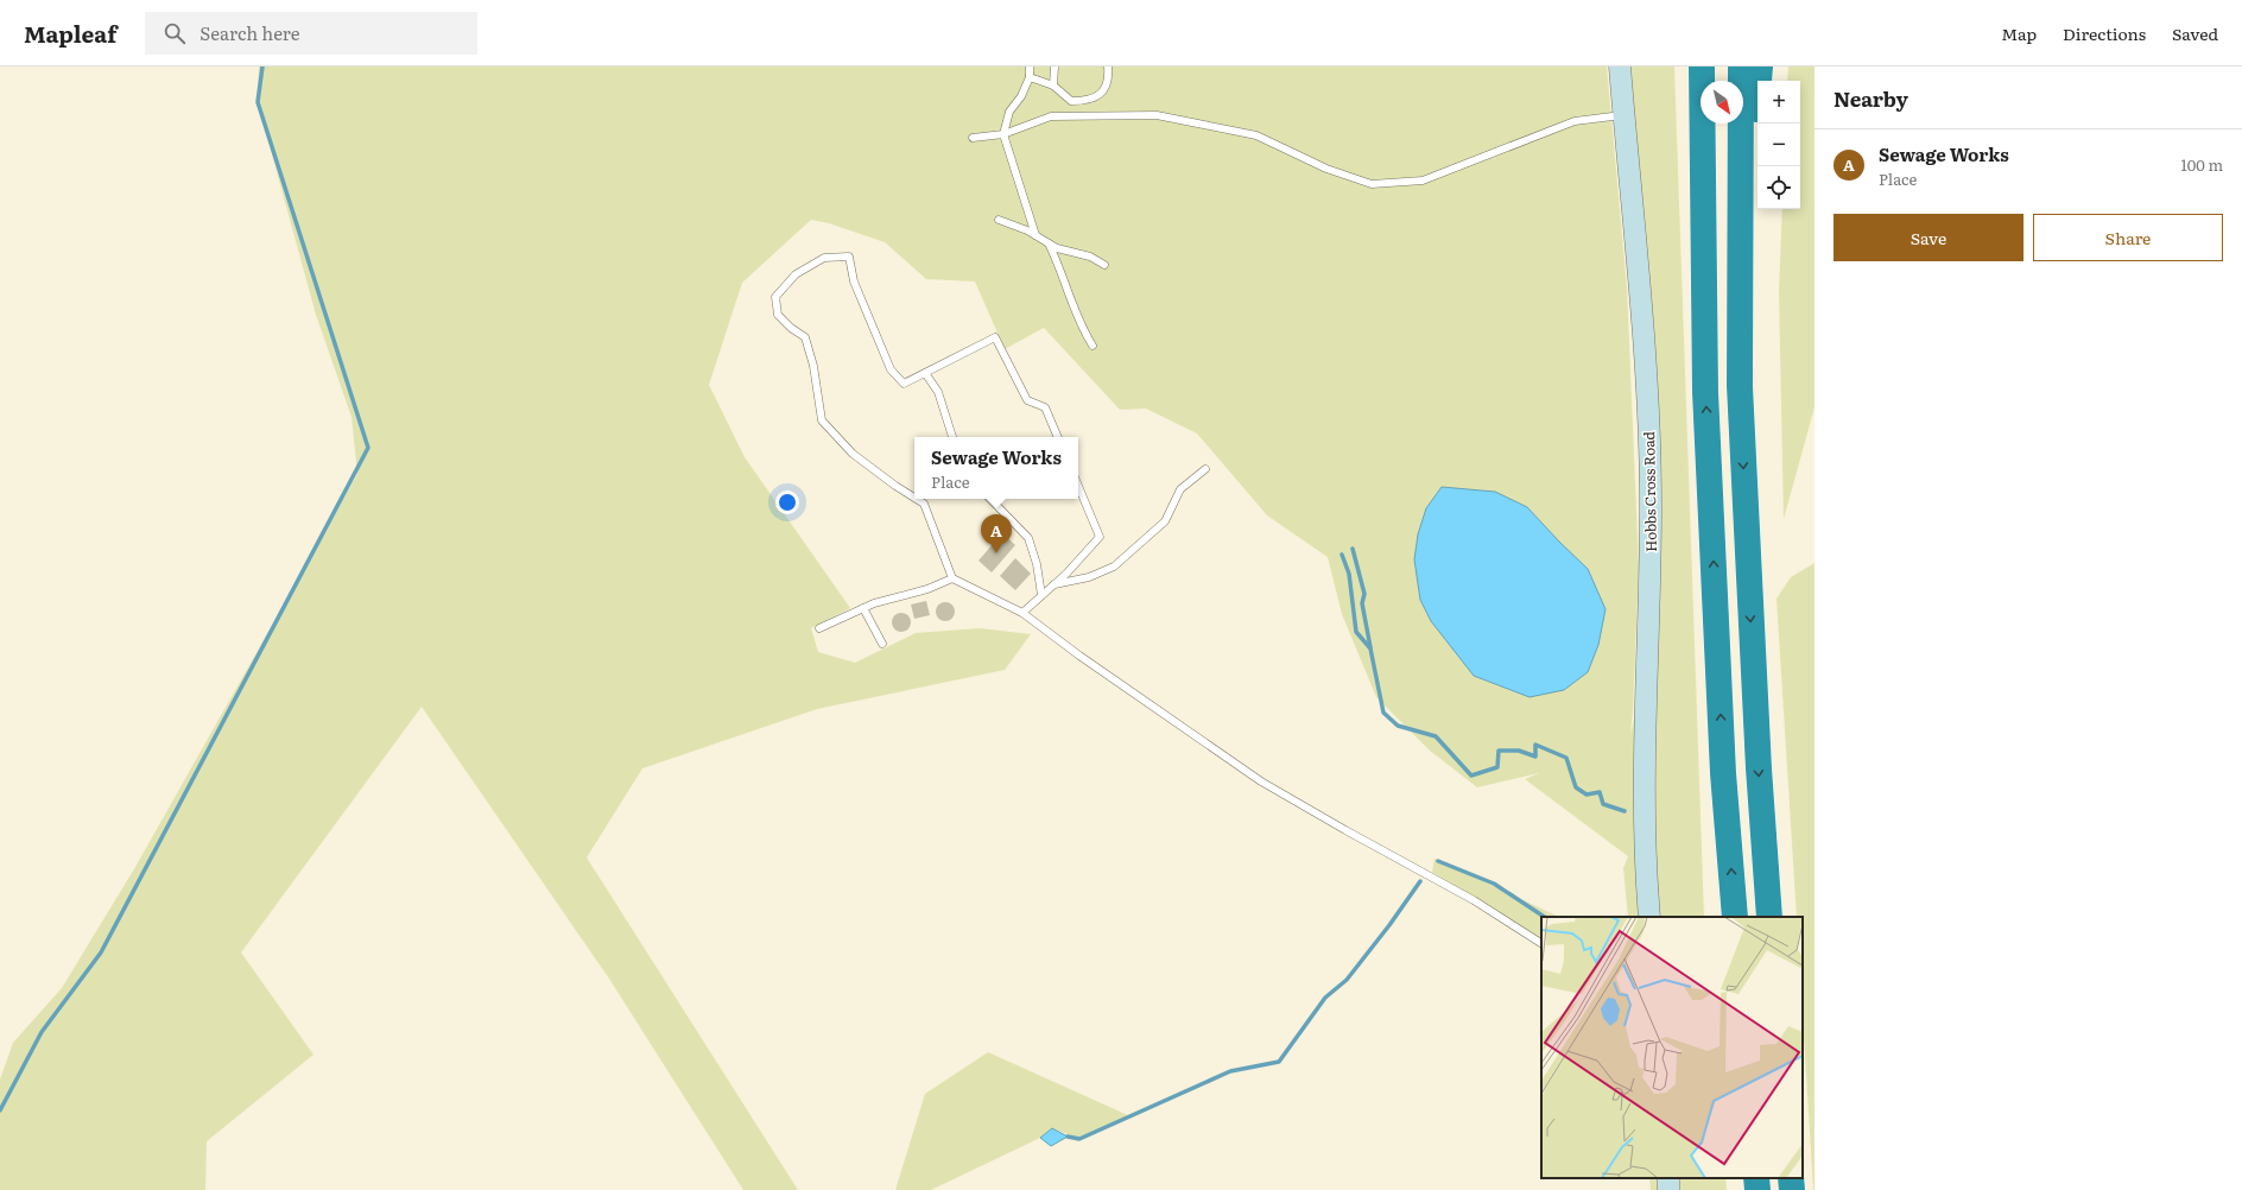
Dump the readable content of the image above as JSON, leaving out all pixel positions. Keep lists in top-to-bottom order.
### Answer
{
  "streets": {
    "street": ["Hobbs Cross Road"]
  },
  "north": "bottom right",
  "page": {
    "header": "Mapleaf",
    "search": "Search here",
    "nav": ["Map", "Directions", "Saved"],
    "heading": "Nearby",
    "map_buttons": ["+", "−"],
    "list": [
      {
        "mark": "A",
        "name": "Sewage Works",
        "note": "Place",
        "value": "100 m"
      }
    ],
    "buttons": ["Save", "Share"],
    "popup": ["Sewage Works", "Place"],
    "pins": "A"
  }
}
